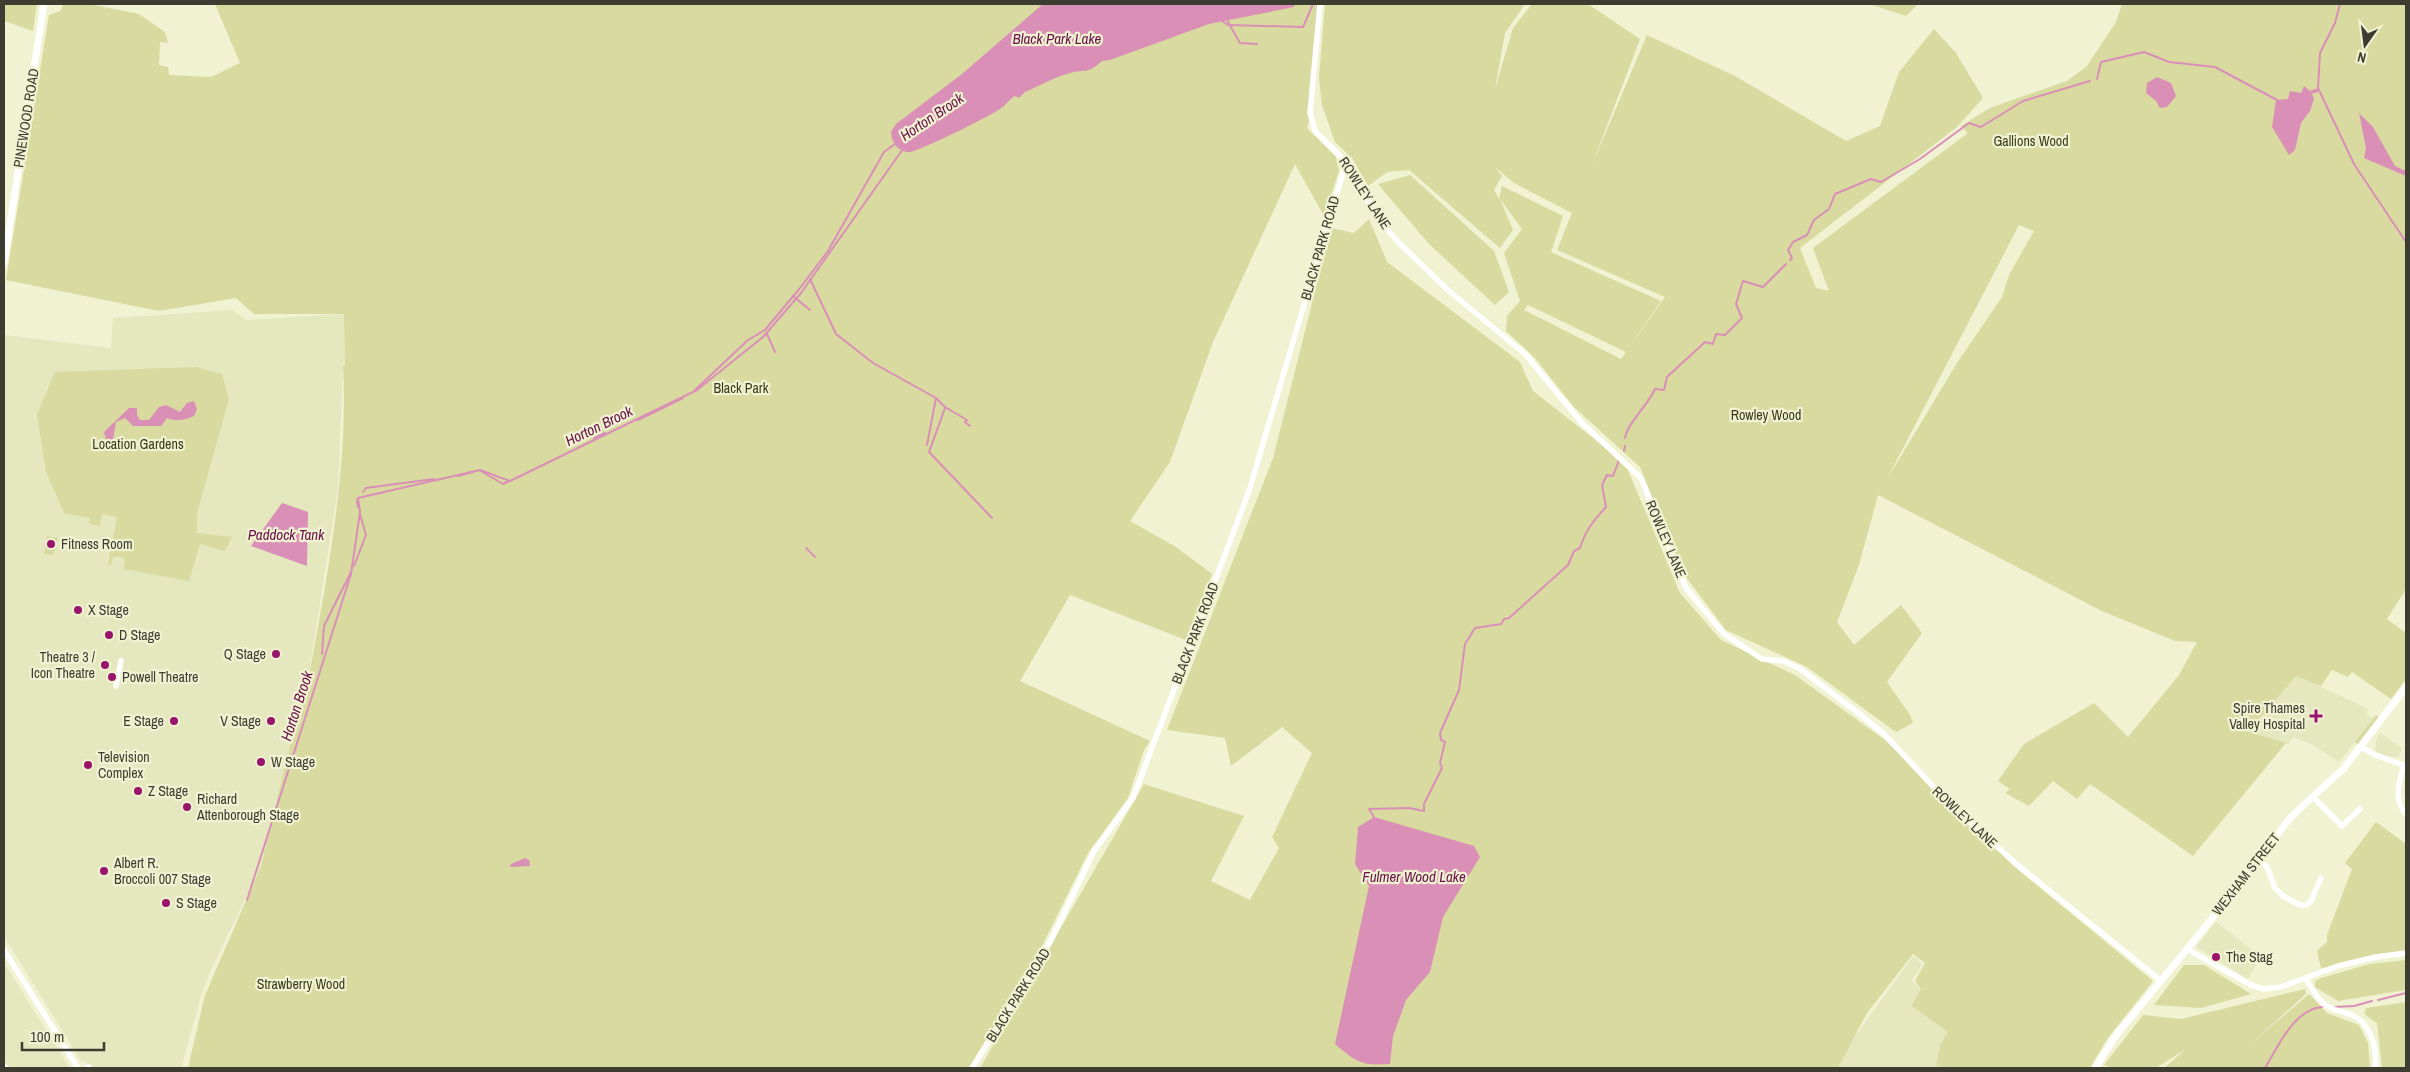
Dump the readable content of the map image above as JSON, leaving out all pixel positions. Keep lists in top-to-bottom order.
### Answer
{
  "streets": {
    "street": [
      "PINEWOOD ROAD",
      "ROWLEY LANE",
      "BLACK PARK ROAD",
      "WEXHAM STREET"
    ]
  },
  "crossings": [
    ["ROWLEY LANE", "BLACK PARK ROAD"],
    ["ROWLEY LANE", "WEXHAM STREET"]
  ],
  "water": [
    "Black Park Lake",
    "Horton Brook",
    "Paddock Tank",
    "Fulmer Wood Lake"
  ],
  "parks": [
    "Gallions Wood",
    "Black Park",
    "Rowley Wood",
    "Location Gardens",
    "Strawberry Wood"
  ],
  "places": {
    "other": [
      "Fitness Room",
      "X Stage",
      "D Stage",
      "Q Stage",
      "Theatre 3 / Icon Theatre",
      "Powell Theatre",
      "E Stage",
      "V Stage",
      "W Stage",
      "Television Complex",
      "Z Stage",
      "Richard Attenborough Stage",
      "Albert R. Broccoli 007 Stage",
      "S Stage",
      "The Stag"
    ],
    "health": ["Spire Thames Valley Hospital"]
  },
  "scale_bar": "100 m",
  "north": "bottom"
}
